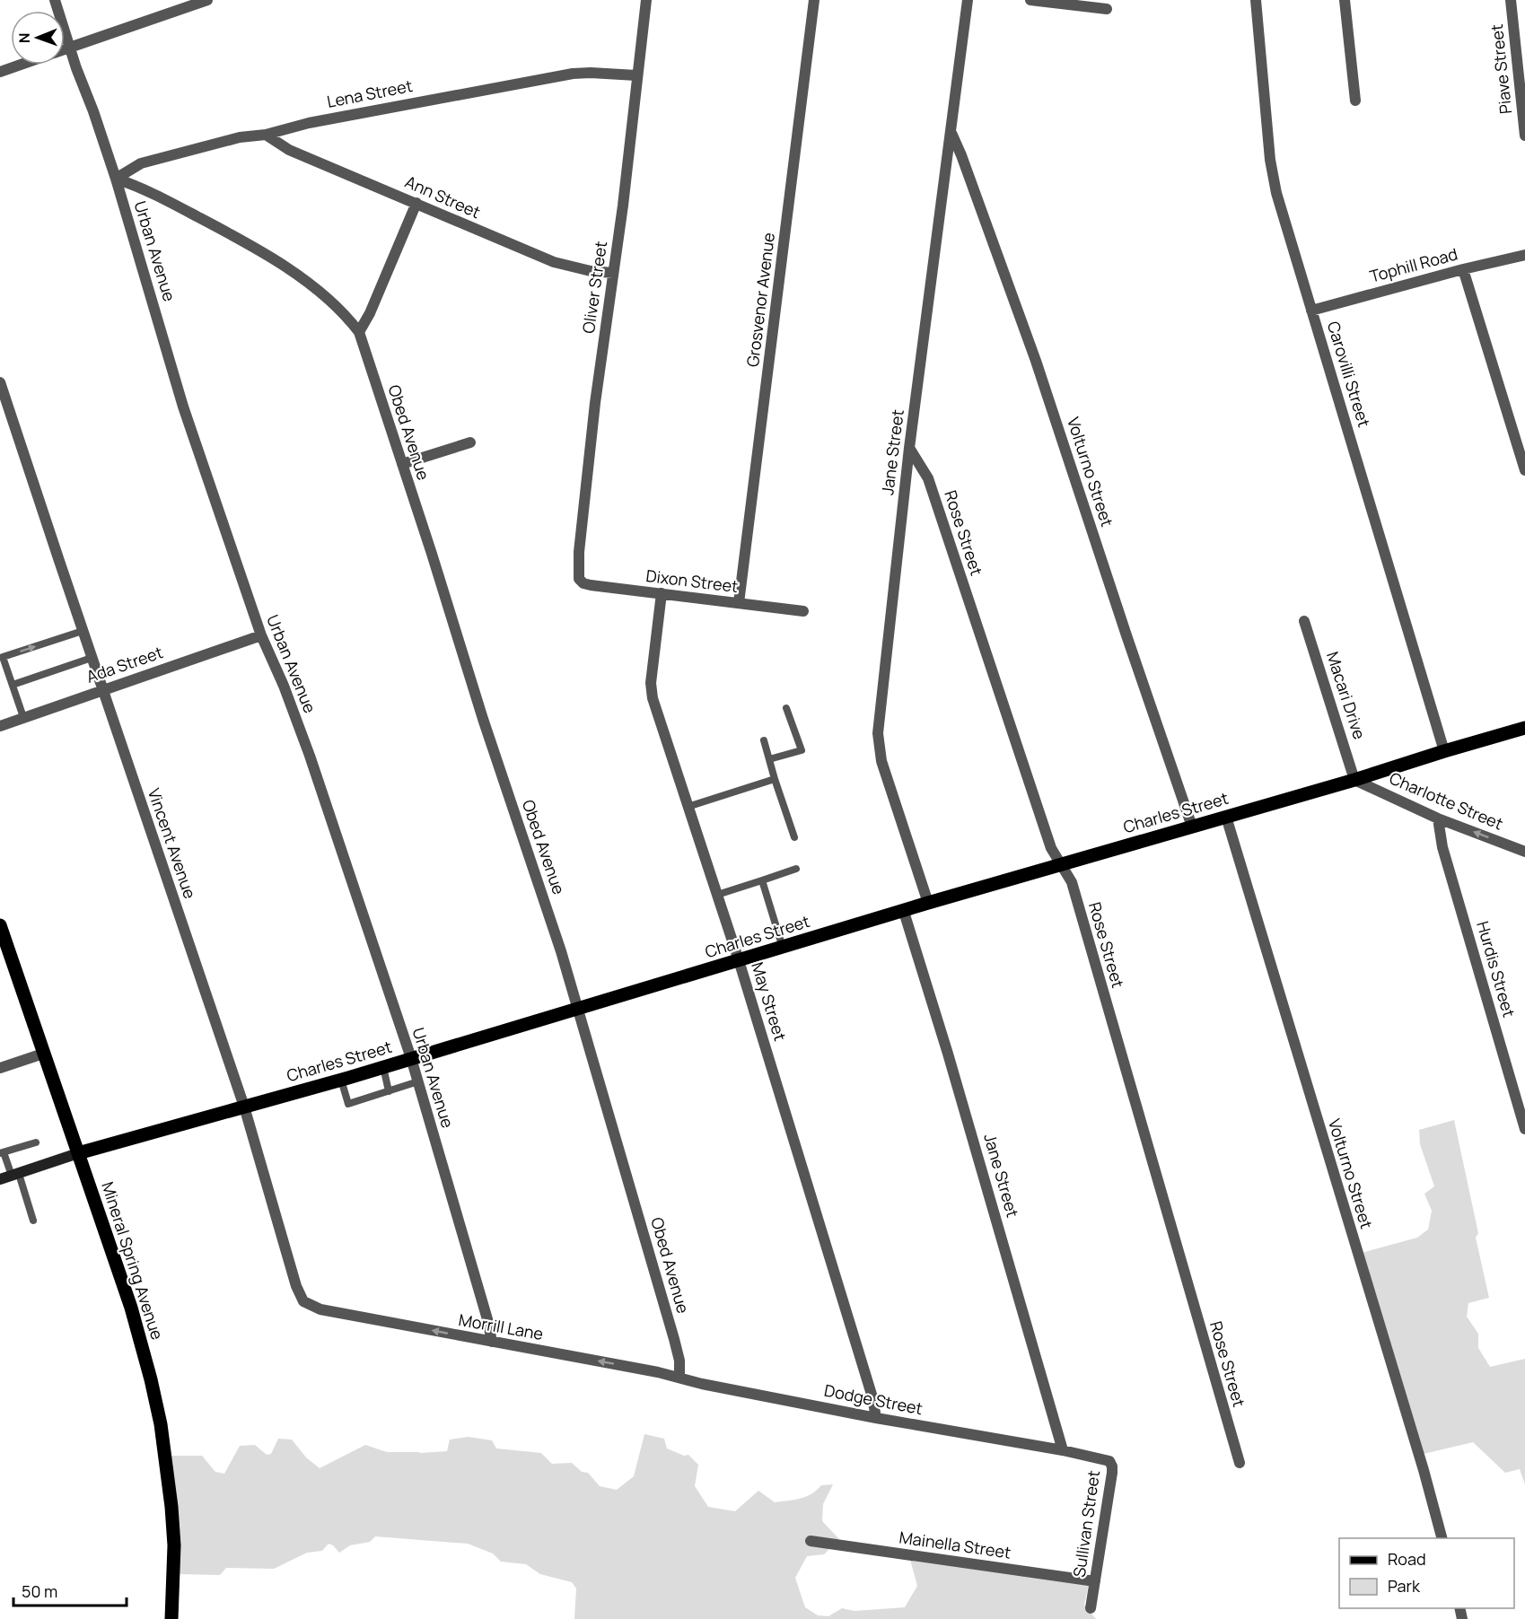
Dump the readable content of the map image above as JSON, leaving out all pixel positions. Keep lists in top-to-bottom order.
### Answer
{
  "streets": {
    "main road": ["Charles Street", "Mineral Spring Avenue"],
    "street": [
      "Piave Street",
      "Lena Street",
      "Ann Street",
      "Urban Avenue",
      "Tophill Road",
      "Oliver Street",
      "Grosvenor Avenue",
      "Carovilli Street",
      "Obed Avenue",
      "Jane Street",
      "Volturno Street",
      "Rose Street",
      "Dixon Street",
      "Ada Street",
      "Macari Drive",
      "Charlotte Street",
      "Vincent Avenue",
      "Hurdis Street",
      "May Street",
      "Morrill Lane",
      "Dodge Street",
      "Sullivan Street",
      "Mainella Street"
    ]
  },
  "crossings": [
    ["Lena Street", "Ann Street"],
    ["Lena Street", "Urban Avenue"],
    ["Lena Street", "Oliver Street"],
    ["Lena Street", "Obed Avenue"],
    ["Ann Street", "Oliver Street"],
    ["Urban Avenue", "Obed Avenue"],
    ["Urban Avenue", "Ada Street"],
    ["Urban Avenue", "Charles Street"],
    ["Urban Avenue", "Morrill Lane"],
    ["Tophill Road", "Carovilli Street"],
    ["Oliver Street", "Dixon Street"],
    ["Grosvenor Avenue", "Dixon Street"],
    ["Carovilli Street", "Charles Street"],
    ["Obed Avenue", "Charles Street"],
    ["Obed Avenue", "Morrill Lane"],
    ["Obed Avenue", "Dodge Street"],
    ["Jane Street", "Volturno Street"],
    ["Jane Street", "Rose Street"],
    ["Jane Street", "Charles Street"],
    ["Jane Street", "Dodge Street"],
    ["Jane Street", "Sullivan Street"],
    ["Volturno Street", "Charles Street"],
    ["Rose Street", "Charles Street"],
    ["Dixon Street", "May Street"],
    ["Ada Street", "Vincent Avenue"],
    ["Macari Drive", "Charlotte Street"],
    ["Macari Drive", "Charles Street"],
    ["Charlotte Street", "Charles Street"],
    ["Charlotte Street", "Hurdis Street"],
    ["Charles Street", "Vincent Avenue"],
    ["Charles Street", "May Street"],
    ["Charles Street", "Mineral Spring Avenue"],
    ["Vincent Avenue", "Morrill Lane"],
    ["May Street", "Dodge Street"],
    ["Morrill Lane", "Dodge Street"],
    ["Dodge Street", "Sullivan Street"],
    ["Sullivan Street", "Mainella Street"]
  ],
  "one_way": ["Charlotte Street", "Morrill Lane"],
  "legend": ["Road", "Park"],
  "scale_bar": "50 m",
  "north": "left"
}
